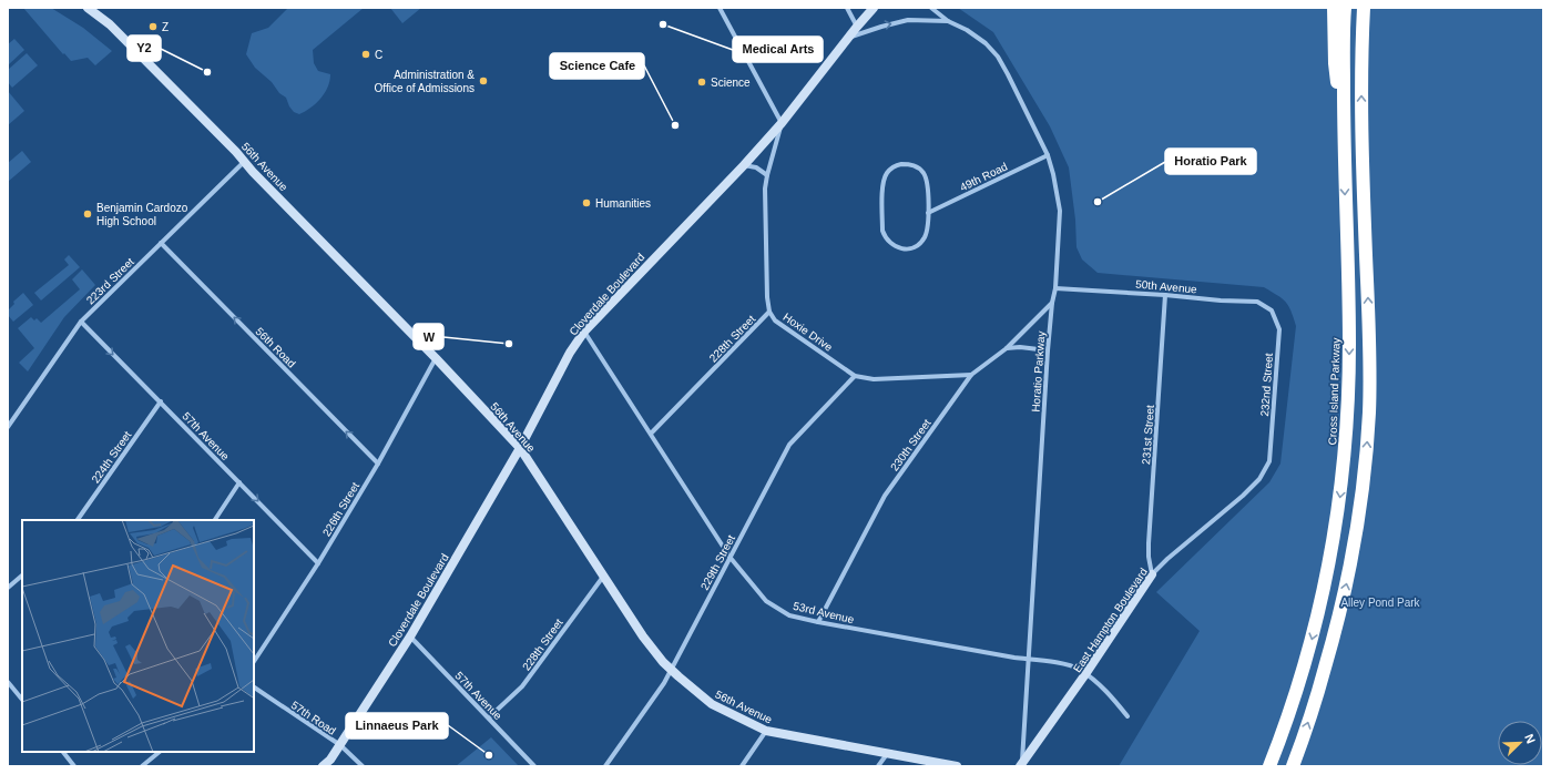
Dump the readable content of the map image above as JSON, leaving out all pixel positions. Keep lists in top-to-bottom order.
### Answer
{
  "streets": {
    "highway": ["Cross Island Parkway"],
    "street": [
      "56th Avenue",
      "49th Road",
      "223rd Street",
      "50th Avenue",
      "Cloverdale Boulevard",
      "Hoxie Drive",
      "228th Street",
      "56th Road",
      "Horatio Parkway",
      "232nd Street",
      "231st Street",
      "57th Avenue",
      "230th Street",
      "224th Street",
      "226th Street",
      "229th Street",
      "53rd Avenue",
      "East Hampton Boulevard",
      "57th Road"
    ]
  },
  "crossings": [
    ["56th Avenue", "223rd Street"],
    ["56th Avenue", "Cloverdale Boulevard"],
    ["56th Avenue", "228th Street"],
    ["56th Avenue", "226th Street"],
    ["56th Avenue", "229th Street"],
    ["49th Road", "Horatio Parkway"],
    ["223rd Street", "56th Road"],
    ["223rd Street", "57th Avenue"],
    ["50th Avenue", "Horatio Parkway"],
    ["50th Avenue", "232nd Street"],
    ["50th Avenue", "231st Street"],
    ["Cloverdale Boulevard", "Hoxie Drive"],
    ["Cloverdale Boulevard", "Horatio Parkway"],
    ["Cloverdale Boulevard", "57th Avenue"],
    ["Cloverdale Boulevard", "53rd Avenue"],
    ["Cloverdale Boulevard", "57th Road"],
    ["Hoxie Drive", "228th Street"],
    ["Hoxie Drive", "230th Street"],
    ["Hoxie Drive", "229th Street"],
    ["228th Street", "57th Avenue"],
    ["228th Street", "53rd Avenue"],
    ["56th Road", "226th Street"],
    ["Horatio Parkway", "230th Street"],
    ["Horatio Parkway", "53rd Avenue"],
    ["Horatio Parkway", "East Hampton Boulevard"],
    ["232nd Street", "East Hampton Boulevard"],
    ["231st Street", "East Hampton Boulevard"],
    ["57th Avenue", "224th Street"],
    ["57th Avenue", "226th Street"],
    ["230th Street", "53rd Avenue"],
    ["229th Street", "53rd Avenue"],
    ["53rd Avenue", "East Hampton Boulevard"]
  ],
  "one_way": ["56th Road", "57th Avenue"],
  "parks": ["Alley Pond Park"],
  "places": [
    "Medical Arts",
    "Z",
    "C",
    "Y2",
    "Administration & Office of Admissions",
    "Science",
    "Science Cafe",
    "Horatio Park",
    "Humanities",
    "Benjamin Cardozo High School",
    "W",
    "Linnaeus Park"
  ],
  "north": "top right"
}
